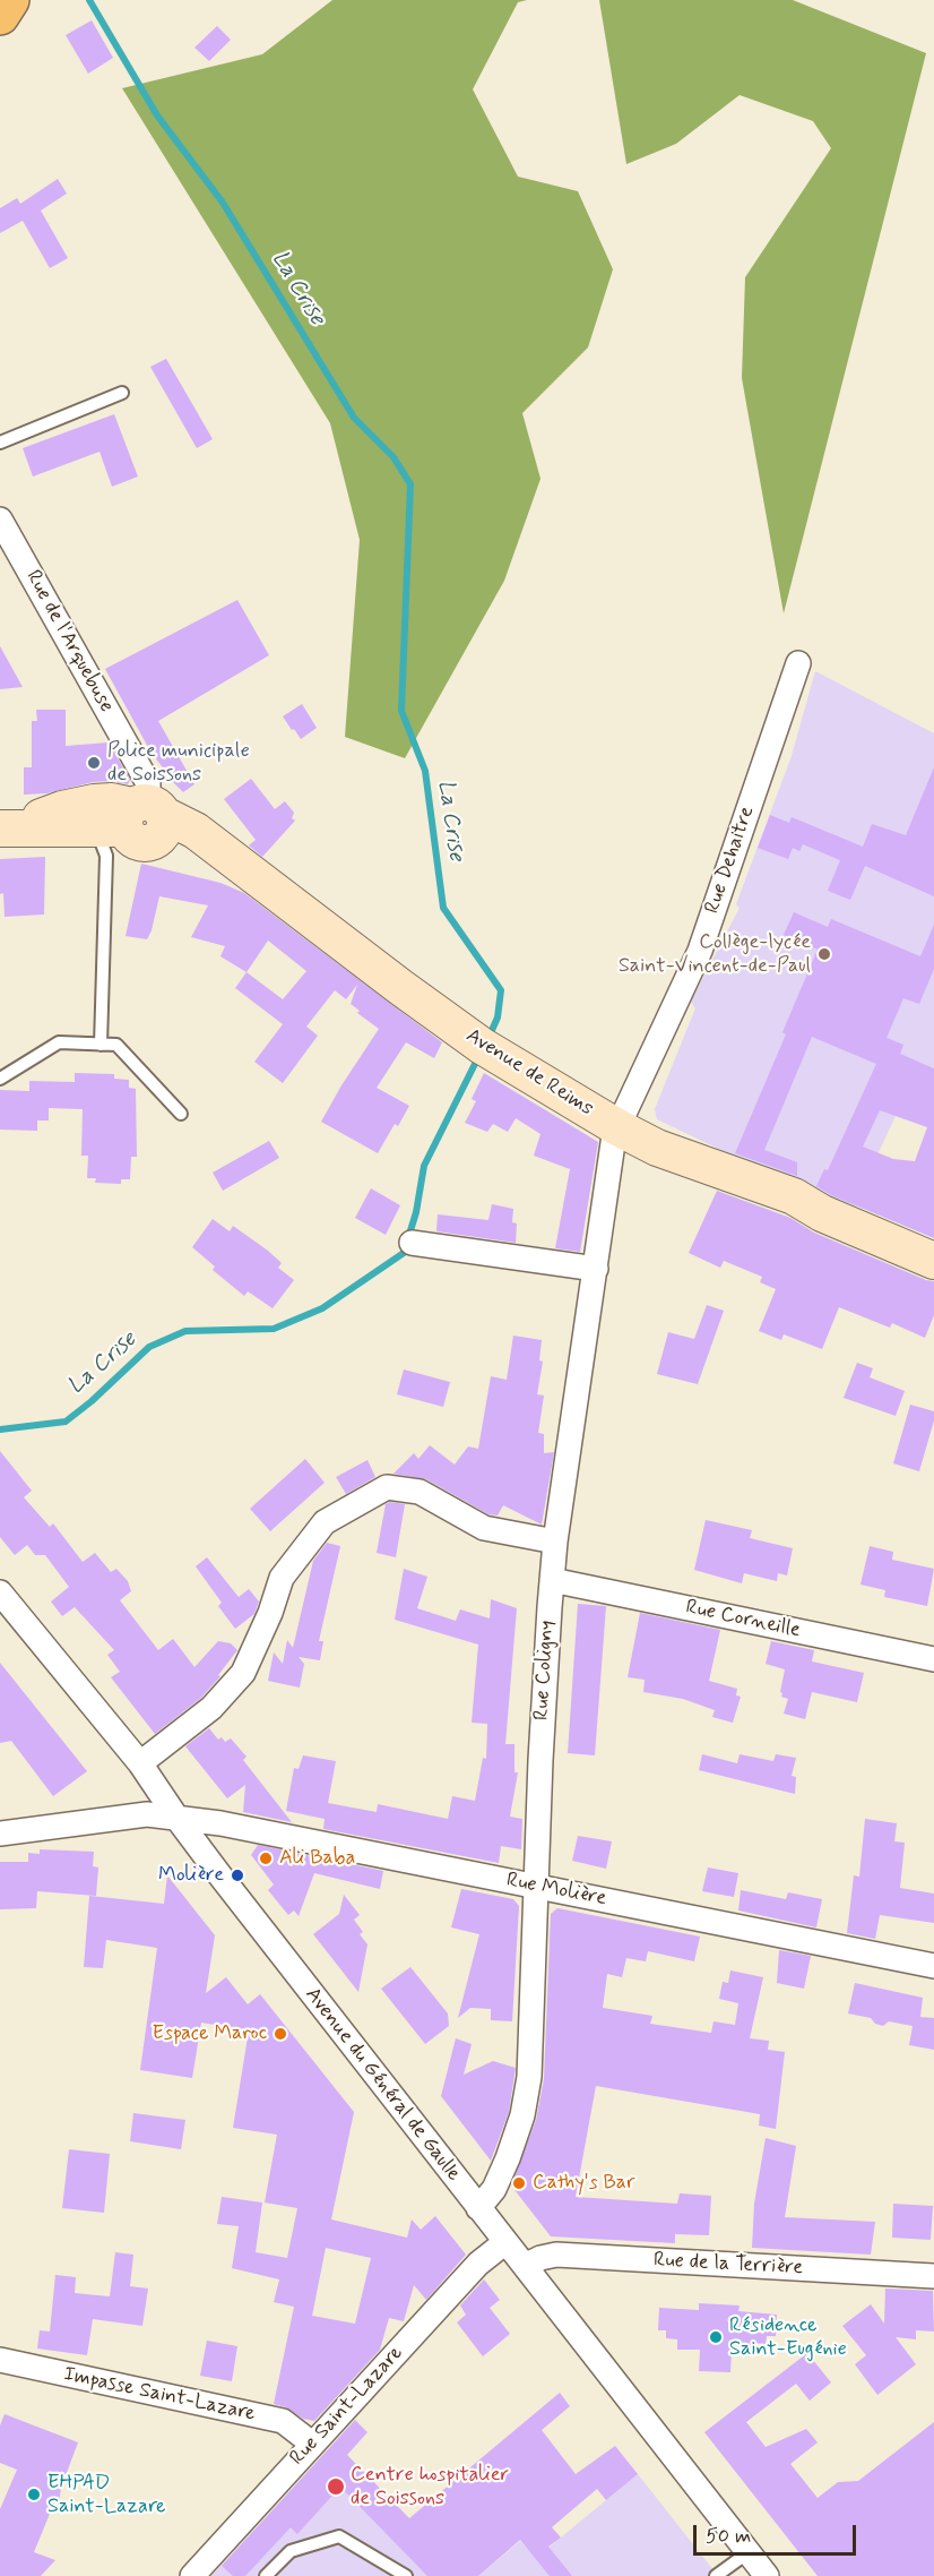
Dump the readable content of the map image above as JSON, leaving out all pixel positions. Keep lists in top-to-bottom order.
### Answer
{
  "streets": {
    "main road": ["Avenue de Reims"],
    "street": [
      "Rue de l'Arquebuse",
      "Rue Dehaitre",
      "Rue Corneille",
      "Rue Coligny",
      "Rue Molière",
      "Avenue du Général de Gaulle",
      "Rue de la Terrière",
      "Impasse Saint-Lazare",
      "Rue Saint-Lazare"
    ]
  },
  "crossings": [
    ["Rue de l'Arquebuse", "Avenue de Reims"],
    ["Rue Dehaitre", "Avenue de Reims"],
    ["Rue Dehaitre", "Rue Coligny"],
    ["Avenue de Reims", "Rue Coligny"],
    ["Rue Corneille", "Rue Coligny"],
    ["Rue Coligny", "Rue Molière"],
    ["Rue Coligny", "Avenue du Général de Gaulle"],
    ["Rue Molière", "Avenue du Général de Gaulle"],
    ["Avenue du Général de Gaulle", "Rue de la Terrière"],
    ["Avenue du Général de Gaulle", "Rue Saint-Lazare"],
    ["Impasse Saint-Lazare", "Rue Saint-Lazare"]
  ],
  "water": ["La Crise"],
  "places": [
    "Police municipale de Soissons",
    "Collège-lycée Saint-Vincent-de-Paul",
    "Ali Baba",
    "Molière",
    "Espace Maroc",
    "Cathy's Bar",
    "Résidence Saint-Eugénie",
    "Centre hospitalier de Soissons",
    "EHPAD Saint-Lazare"
  ],
  "scale_bar": "50 m"
}
